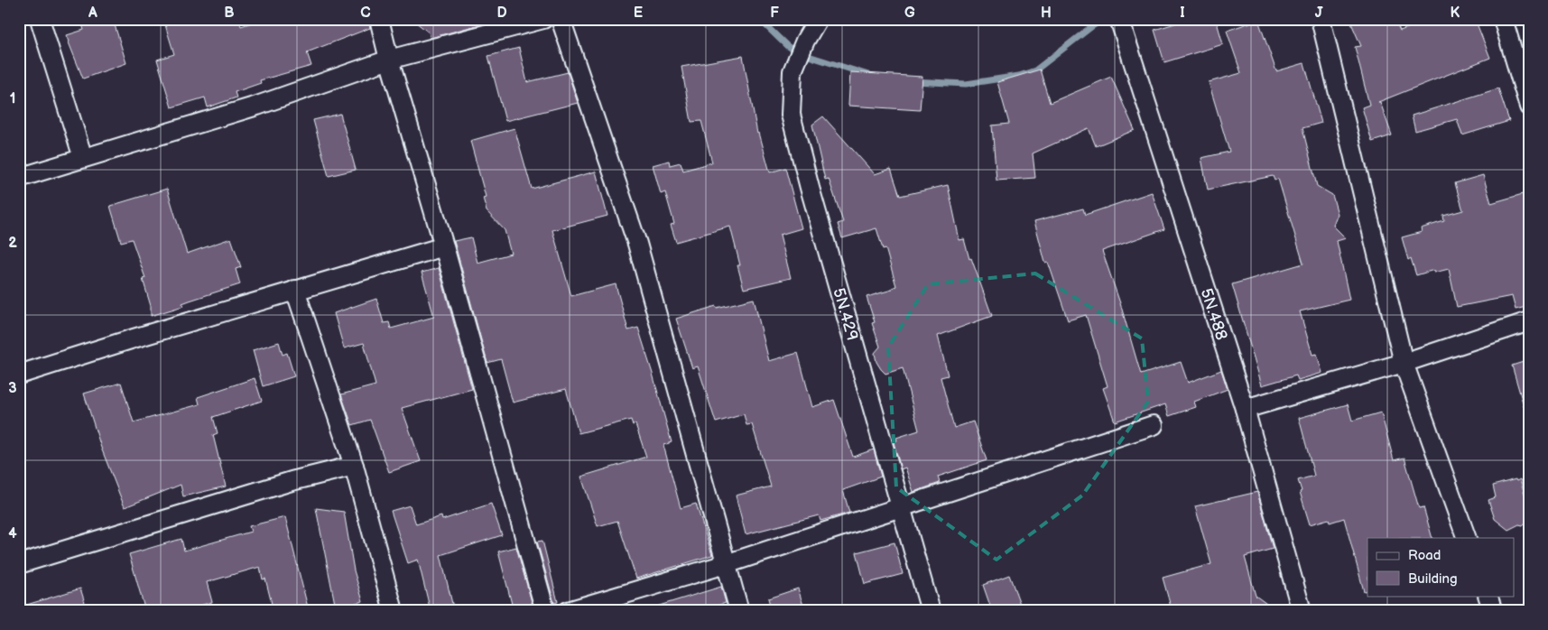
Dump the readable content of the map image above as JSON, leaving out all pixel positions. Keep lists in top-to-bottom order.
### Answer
{
  "streets": {
    "street": ["5N.429", "5N.488"]
  },
  "legend": ["Road", "Building"],
  "grid": {
    "columns": [
      "A",
      "B",
      "C",
      "D",
      "E",
      "F",
      "G",
      "H",
      "I",
      "J",
      "K"
    ],
    "rows": [
      "1",
      "2",
      "3",
      "4"
    ]
  }
}
